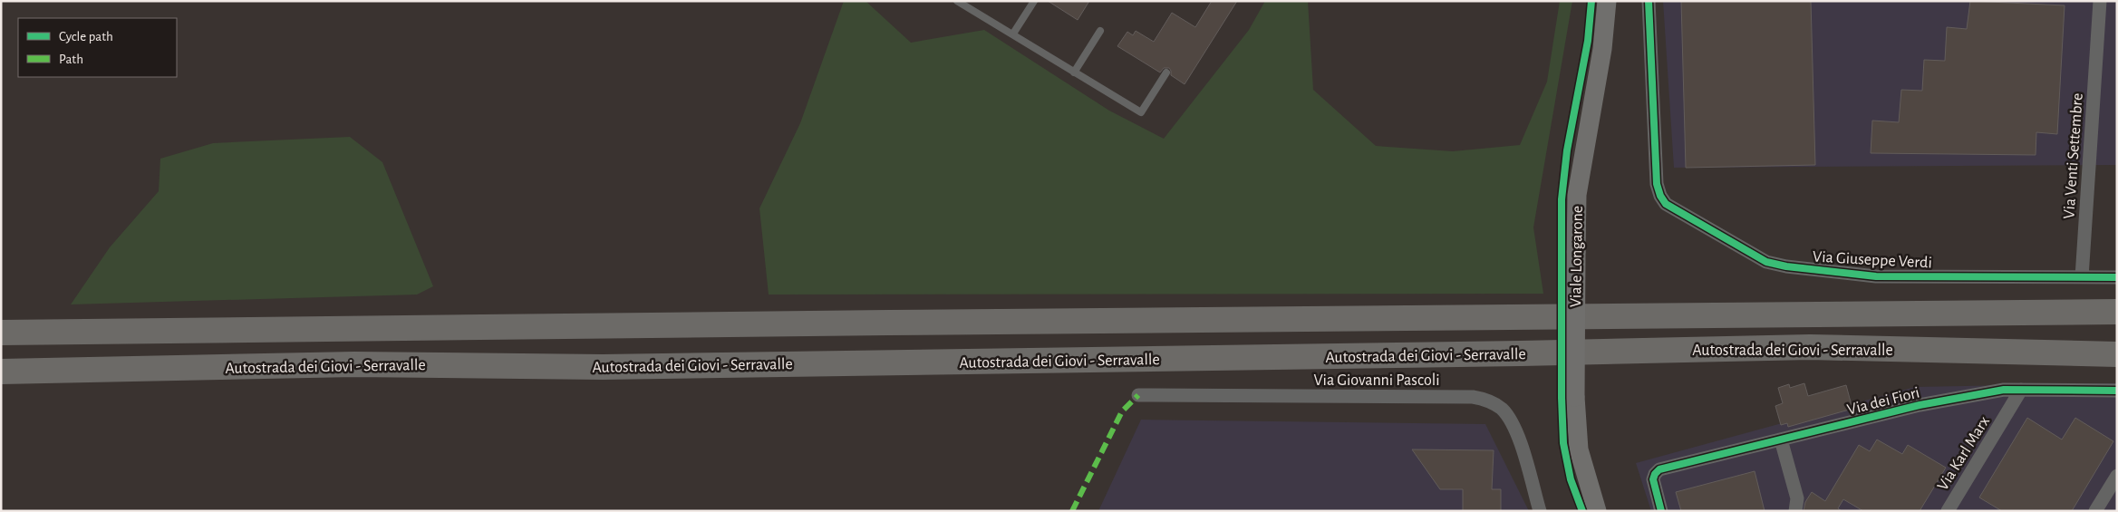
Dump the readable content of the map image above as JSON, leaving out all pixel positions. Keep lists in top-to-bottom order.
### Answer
{
  "streets": {
    "highway": ["Autostrada dei Giovi - Serravalle"],
    "main road": ["Viale Longarone"],
    "street": [
      "Via Venti Settembre",
      "Via Giuseppe Verdi",
      "Via Giovanni Pascoli",
      "Via dei Fiori",
      "Via Karl Marx"
    ]
  },
  "crossings": [
    ["Via Venti Settembre", "Via Giuseppe Verdi"],
    ["Via dei Fiori", "Via Karl Marx"]
  ],
  "legend": ["Cycle path", "Path"]
}
